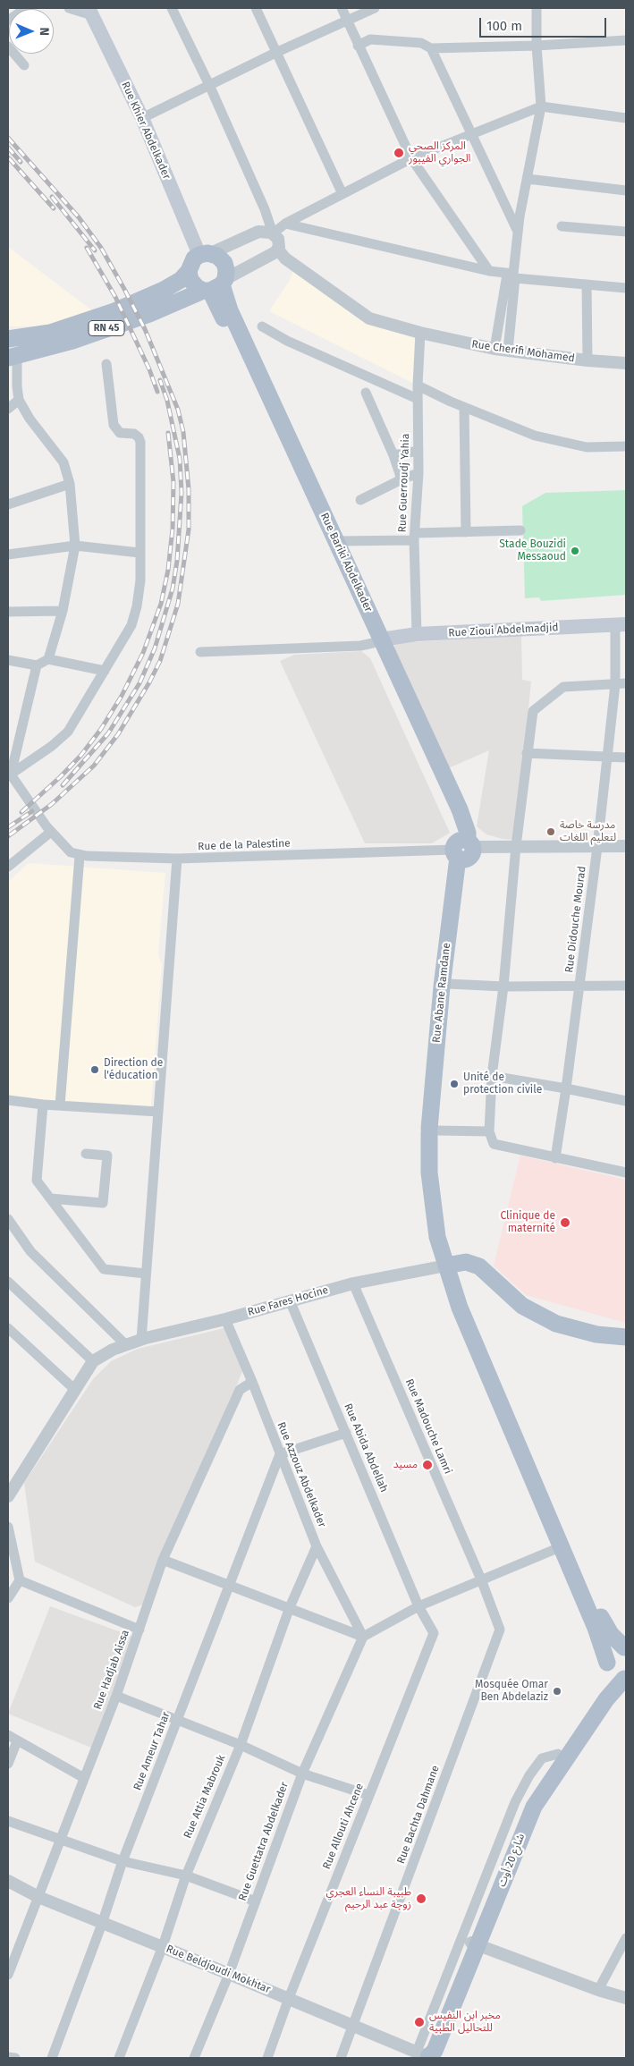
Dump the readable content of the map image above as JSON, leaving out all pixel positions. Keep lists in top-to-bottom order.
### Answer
{
  "streets": {
    "main road": [
      "Rue Khier Abdelkader",
      "RN 45",
      "Rue Bariki Abdelkader",
      "Rue Zioui Abdelmadjid",
      "Rue Abane Ramdane",
      "Rue Fares Hocine",
      "شارع 20 أوت"
    ],
    "street": [
      "Rue Cherifi Mohamed",
      "Rue Guerroudj Yahia",
      "Rue de la Palestine",
      "Rue Didouche Mourad",
      "Rue Madouche Lamri",
      "Rue Abida Abdellah",
      "Rue Azzouz Abdelkader",
      "Rue Hadjab Aissa",
      "Rue Ameur Tahar",
      "Rue Attia Mabrouk",
      "Rue Bachta Dahmane",
      "Rue Allouti Ahcene",
      "Rue Guettatra Abdelkader",
      "Rue Beldjoudi Mokhtar"
    ]
  },
  "crossings": [
    ["Rue Khier Abdelkader", "RN 45"],
    ["Rue Khier Abdelkader", "Rue Bariki Abdelkader"],
    ["RN 45", "Rue Bariki Abdelkader"],
    ["Rue Cherifi Mohamed", "Rue Guerroudj Yahia"],
    ["Rue Guerroudj Yahia", "Rue Zioui Abdelmadjid"],
    ["Rue Bariki Abdelkader", "Rue Zioui Abdelmadjid"],
    ["Rue Bariki Abdelkader", "Rue de la Palestine"],
    ["Rue Bariki Abdelkader", "Rue Abane Ramdane"],
    ["Rue Zioui Abdelmadjid", "Rue Didouche Mourad"],
    ["Rue de la Palestine", "Rue Abane Ramdane"],
    ["Rue Abane Ramdane", "Rue Fares Hocine"],
    ["Rue Fares Hocine", "Rue Madouche Lamri"],
    ["Rue Fares Hocine", "Rue Abida Abdellah"],
    ["Rue Fares Hocine", "Rue Azzouz Abdelkader"],
    ["Rue Madouche Lamri", "Rue Bachta Dahmane"],
    ["Rue Abida Abdellah", "Rue Allouti Ahcene"],
    ["Rue Azzouz Abdelkader", "Rue Hadjab Aissa"],
    ["Rue Azzouz Abdelkader", "Rue Ameur Tahar"],
    ["Rue Azzouz Abdelkader", "Rue Attia Mabrouk"],
    ["Rue Azzouz Abdelkader", "Rue Guettatra Abdelkader"],
    ["Rue Hadjab Aissa", "Rue Beldjoudi Mokhtar"],
    ["Rue Ameur Tahar", "Rue Beldjoudi Mokhtar"],
    ["Rue Attia Mabrouk", "Rue Beldjoudi Mokhtar"],
    ["Rue Bachta Dahmane", "Rue Beldjoudi Mokhtar"],
    ["Rue Allouti Ahcene", "Rue Beldjoudi Mokhtar"],
    ["Rue Guettatra Abdelkader", "Rue Beldjoudi Mokhtar"],
    ["شارع 20 أوت", "Rue Beldjoudi Mokhtar"]
  ],
  "places": [
    "المركز الصحي الجواري الفيبور",
    "Stade Bouzidi Messaoud",
    "مدرسة خاصة لتعليم اللغات",
    "Direction de l'éducation",
    "Unité de protection civile",
    "Clinique de maternité",
    "مسيد",
    "Mosquée Omar Ben Abdelaziz",
    "طبيبة النساء العجري زوجة عبد الرحيم",
    "مخبر ابن النفيس للتحاليل الطبية"
  ],
  "scale_bar": "100 m",
  "north": "right"
}
